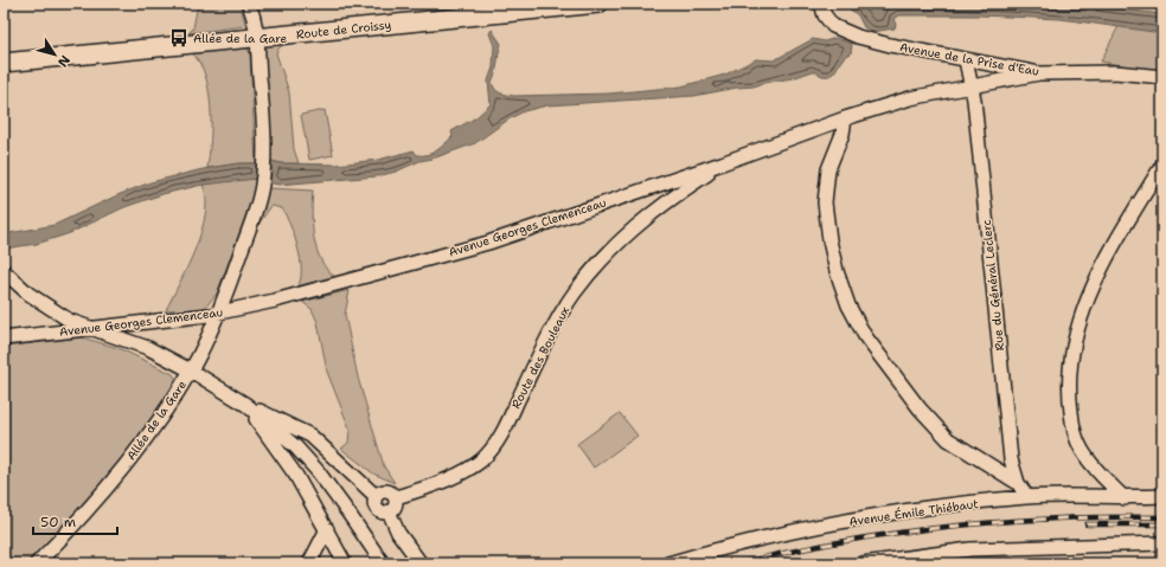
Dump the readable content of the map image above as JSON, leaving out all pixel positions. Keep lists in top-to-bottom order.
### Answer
{
  "streets": {
    "main road": ["Route de Croissy"],
    "street": [
      "Avenue de la Prise d'Eau",
      "Avenue Georges Clemenceau",
      "Rue du Général Leclerc",
      "Route des Bouleaux",
      "Allée de la Gare",
      "Avenue Émile Thiébaut"
    ]
  },
  "crossings": [
    ["Route de Croissy", "Allée de la Gare"],
    ["Avenue de la Prise d'Eau", "Avenue Georges Clemenceau"],
    ["Avenue de la Prise d'Eau", "Rue du Général Leclerc"],
    ["Avenue Georges Clemenceau", "Rue du Général Leclerc"],
    ["Avenue Georges Clemenceau", "Route des Bouleaux"],
    ["Avenue Georges Clemenceau", "Allée de la Gare"]
  ],
  "places": {
    "bus stop": ["Allée de la Gare"]
  },
  "scale_bar": "50 m",
  "north": "bottom right"
}
